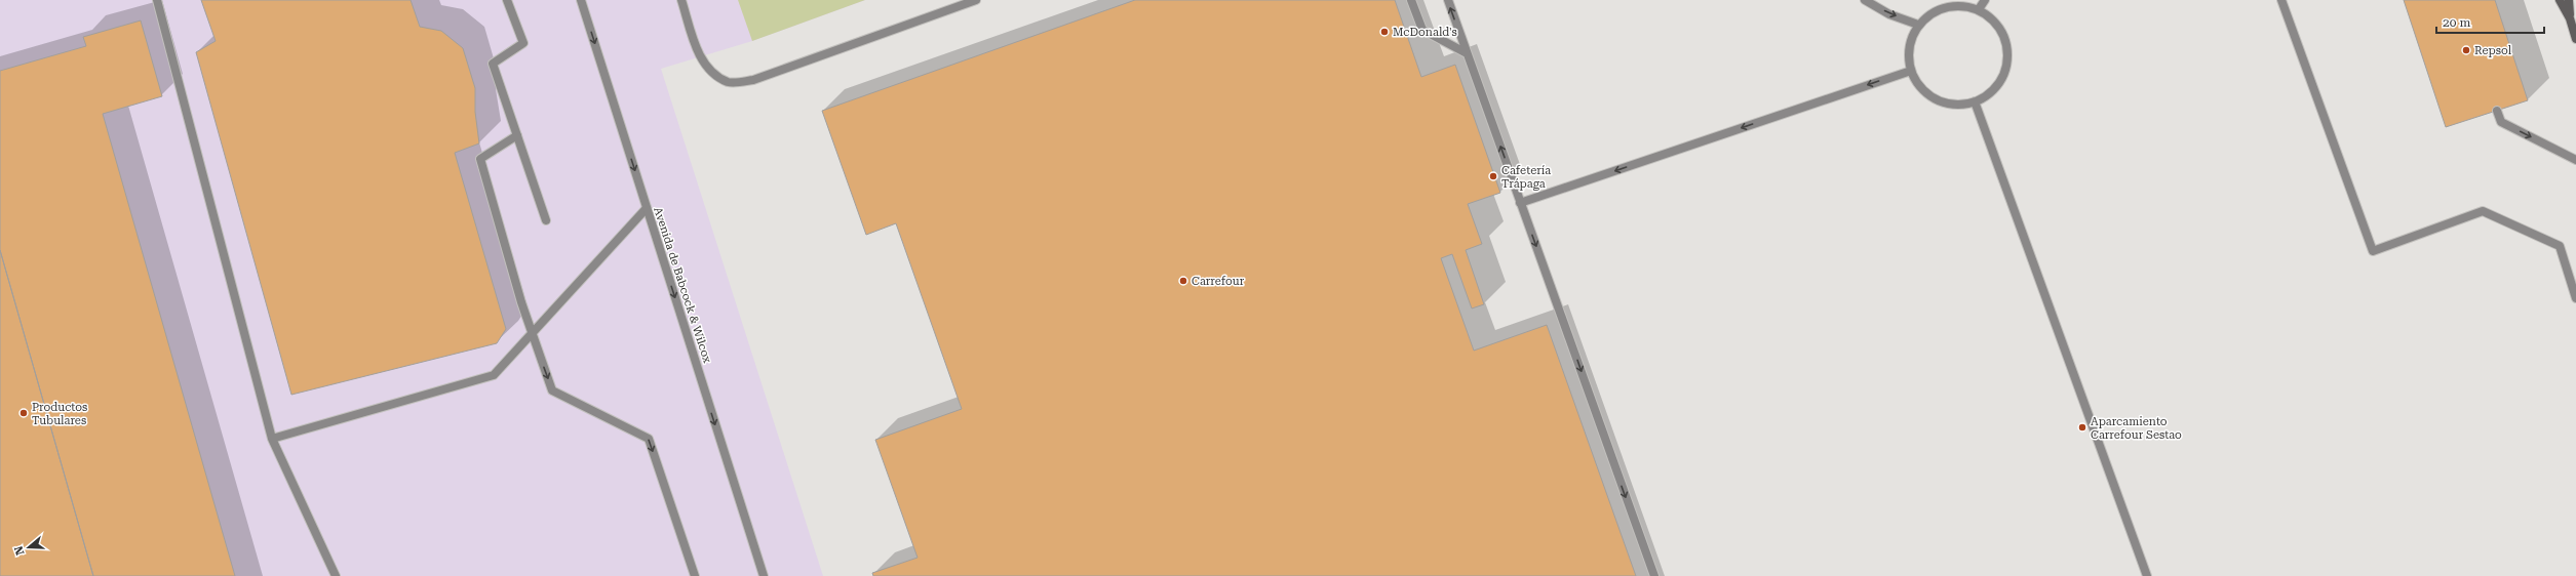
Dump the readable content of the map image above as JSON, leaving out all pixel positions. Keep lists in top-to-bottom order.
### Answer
{
  "streets": {
    "street": ["Avenida de Babcock & Wilcox"]
  },
  "one_way": ["Avenida de Babcock & Wilcox"],
  "places": [
    "McDonald's",
    "Repsol",
    "Cafetería Trápaga",
    "Carrefour",
    "Productos Tubulares",
    "Aparcamiento Carrefour Sestao"
  ],
  "scale_bar": "20 m",
  "north": "left"
}
